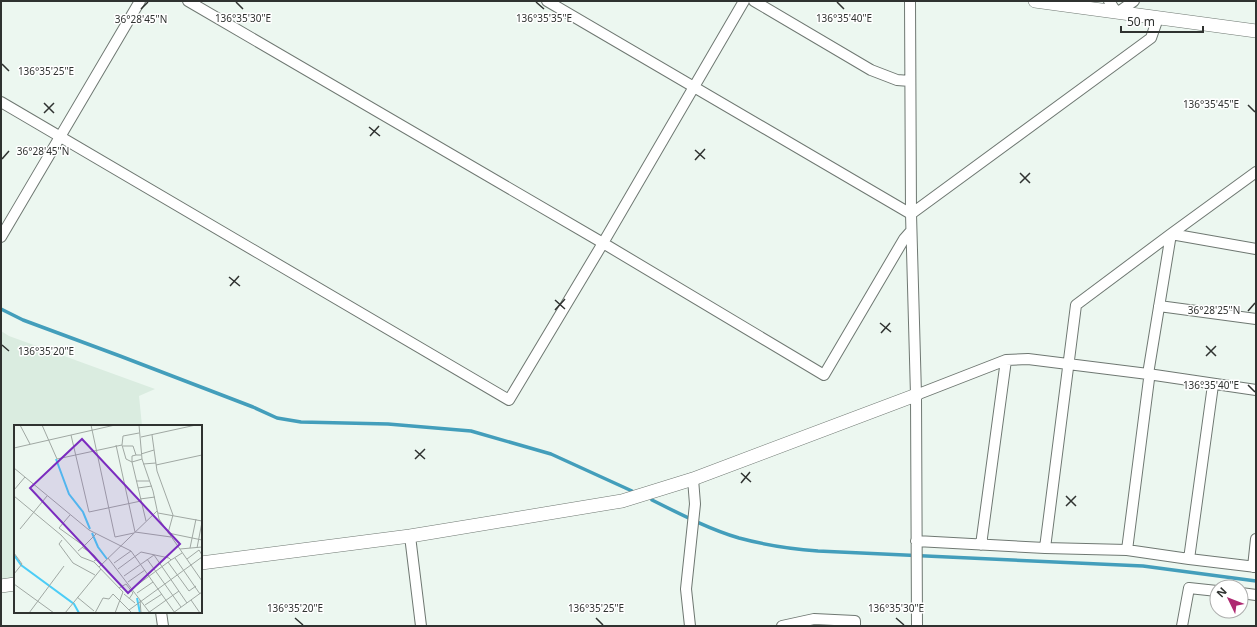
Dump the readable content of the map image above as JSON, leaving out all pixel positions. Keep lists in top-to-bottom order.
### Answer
{
  "scale_bar": "50 m",
  "north": "top left",
  "coordinates": [
    "136°35'30\"E",
    "136°35'35\"E",
    "136°35'40\"E",
    "36°28'45\"N",
    "136°35'25\"E",
    "136°35'45\"E",
    "36°28'25\"N",
    "136°35'20\"E"
  ]
}
